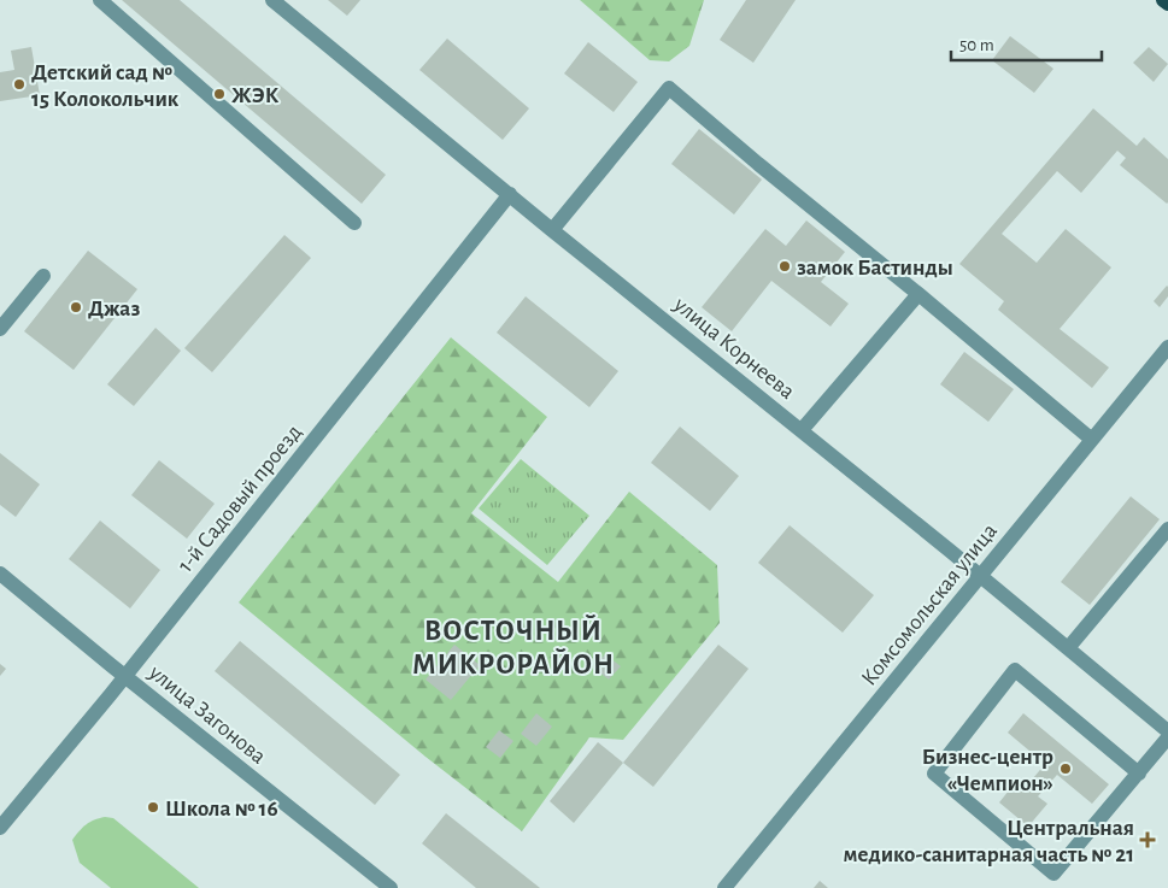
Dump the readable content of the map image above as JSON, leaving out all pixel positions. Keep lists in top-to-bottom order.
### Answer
{
  "streets": {
    "street": [
      "улица Корнеева",
      "1-й Садовый проезд",
      "Комсомольская улица",
      "улица Загонова"
    ]
  },
  "crossings": [
    ["улица Корнеева", "1-й Садовый проезд"],
    ["улица Корнеева", "Комсомольская улица"],
    ["1-й Садовый проезд", "улица Загонова"]
  ],
  "districts": ["ВОСТОЧНЫЙ МИКРОРАЙОН"],
  "places": {
    "other": [
      "Детский сад № 15 Колокольчик",
      "ЖЭК",
      "замок Бастинды",
      "Джаз",
      "Бизнес-центр «Чемпион»",
      "Школа № 16"
    ],
    "health": ["Центральная медико-санитарная часть № 21"]
  },
  "scale_bar": "50 m"
}
